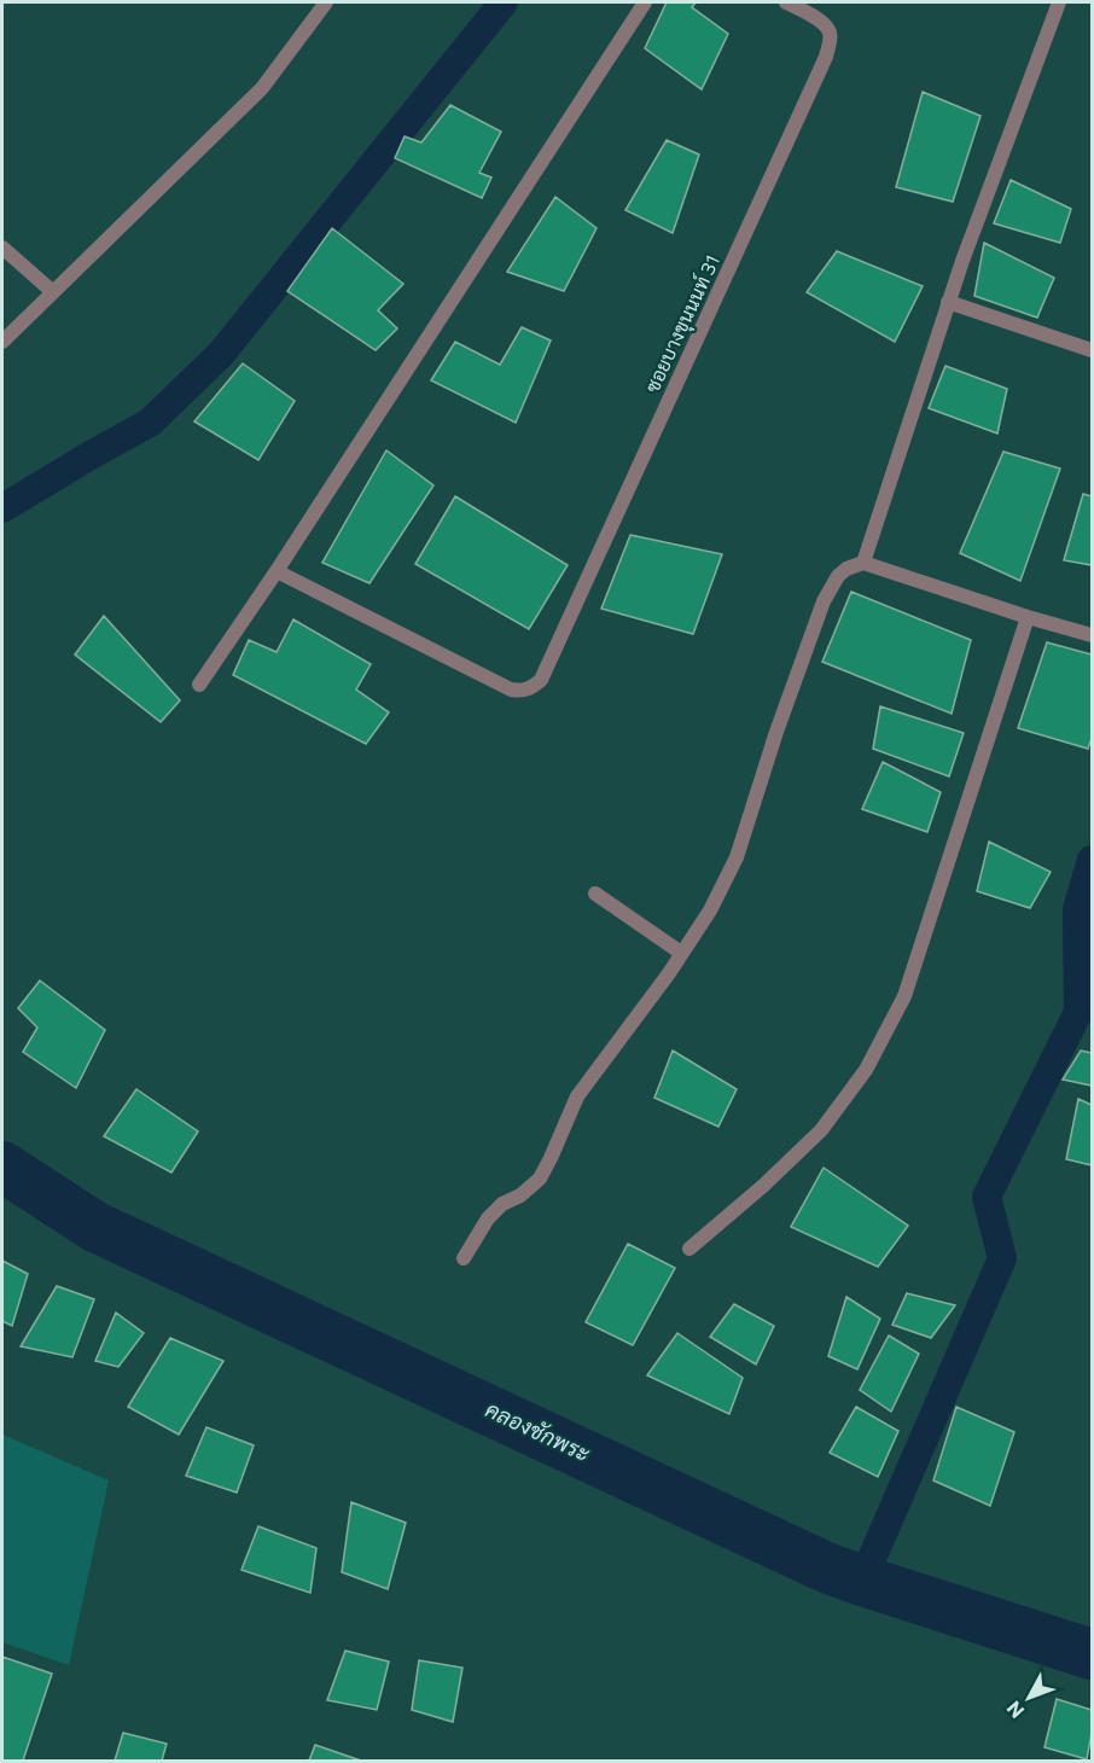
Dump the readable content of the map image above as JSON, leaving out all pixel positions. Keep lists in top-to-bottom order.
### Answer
{
  "streets": {
    "street": ["ซอยบางขุนนนท์ 31"]
  },
  "water": ["คลองชักพระ"],
  "north": "bottom left"
}
